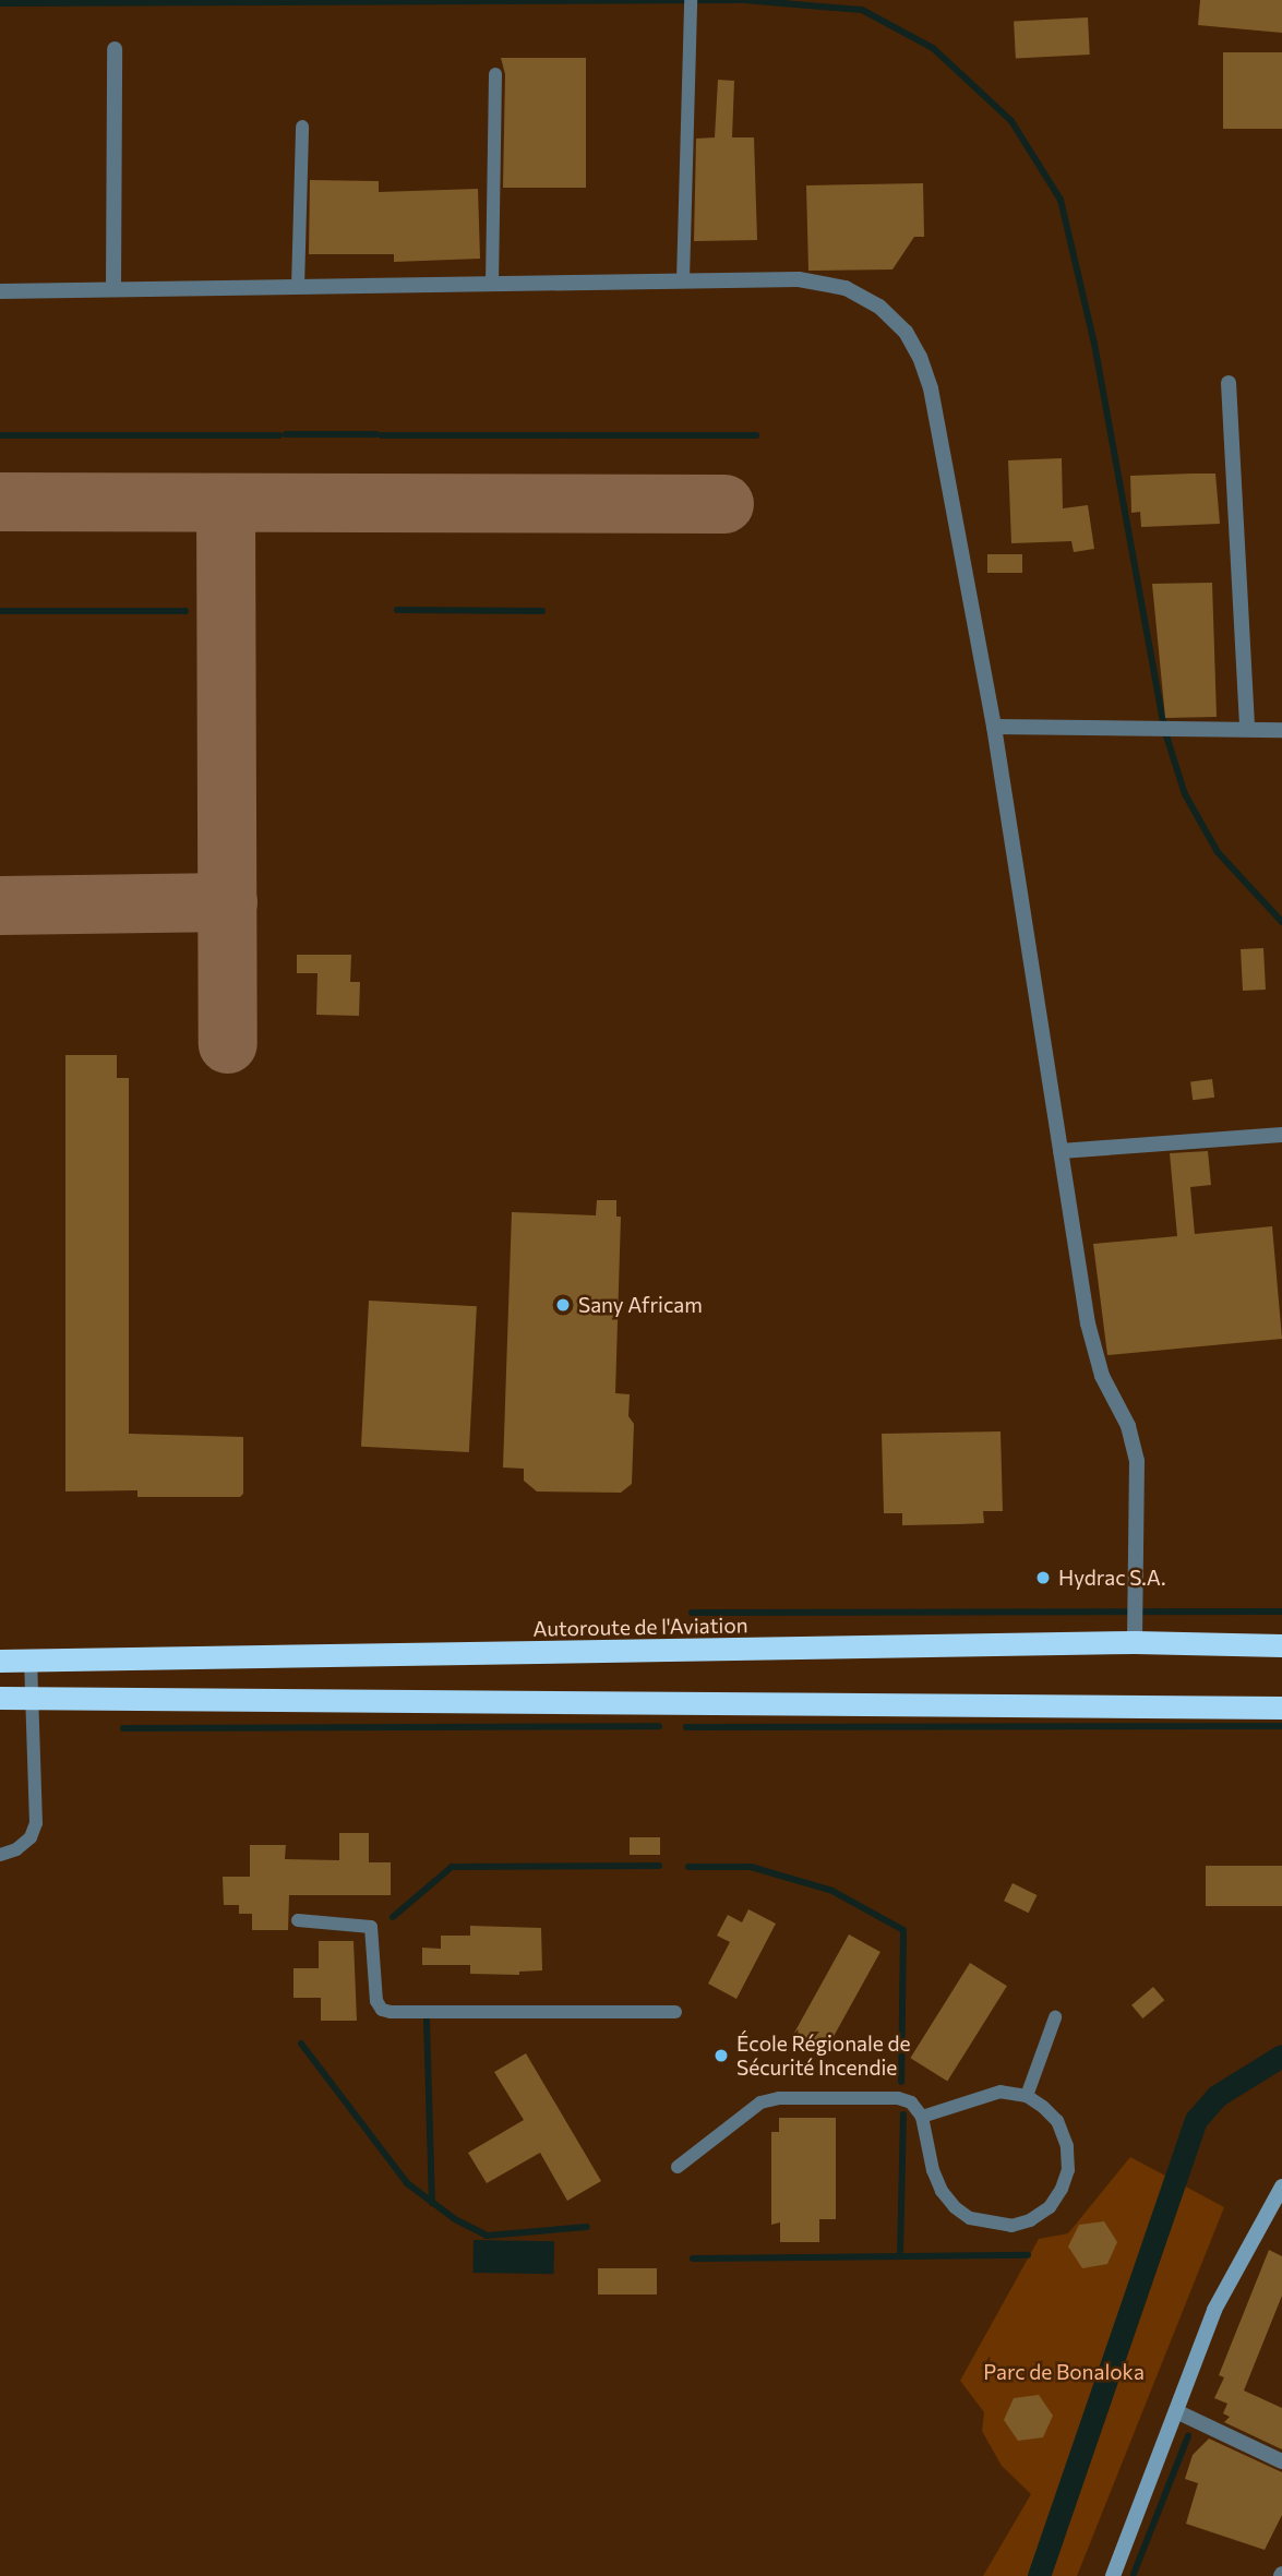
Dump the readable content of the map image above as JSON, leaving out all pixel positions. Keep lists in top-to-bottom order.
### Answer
{
  "streets": {
    "highway": ["Autoroute de l'Aviation"]
  },
  "parks": ["Parc de Bonaloka"],
  "places": ["Sany Africam", "Hydrac S.A.", "École Régionale de Sécurité Incendie"]
}
